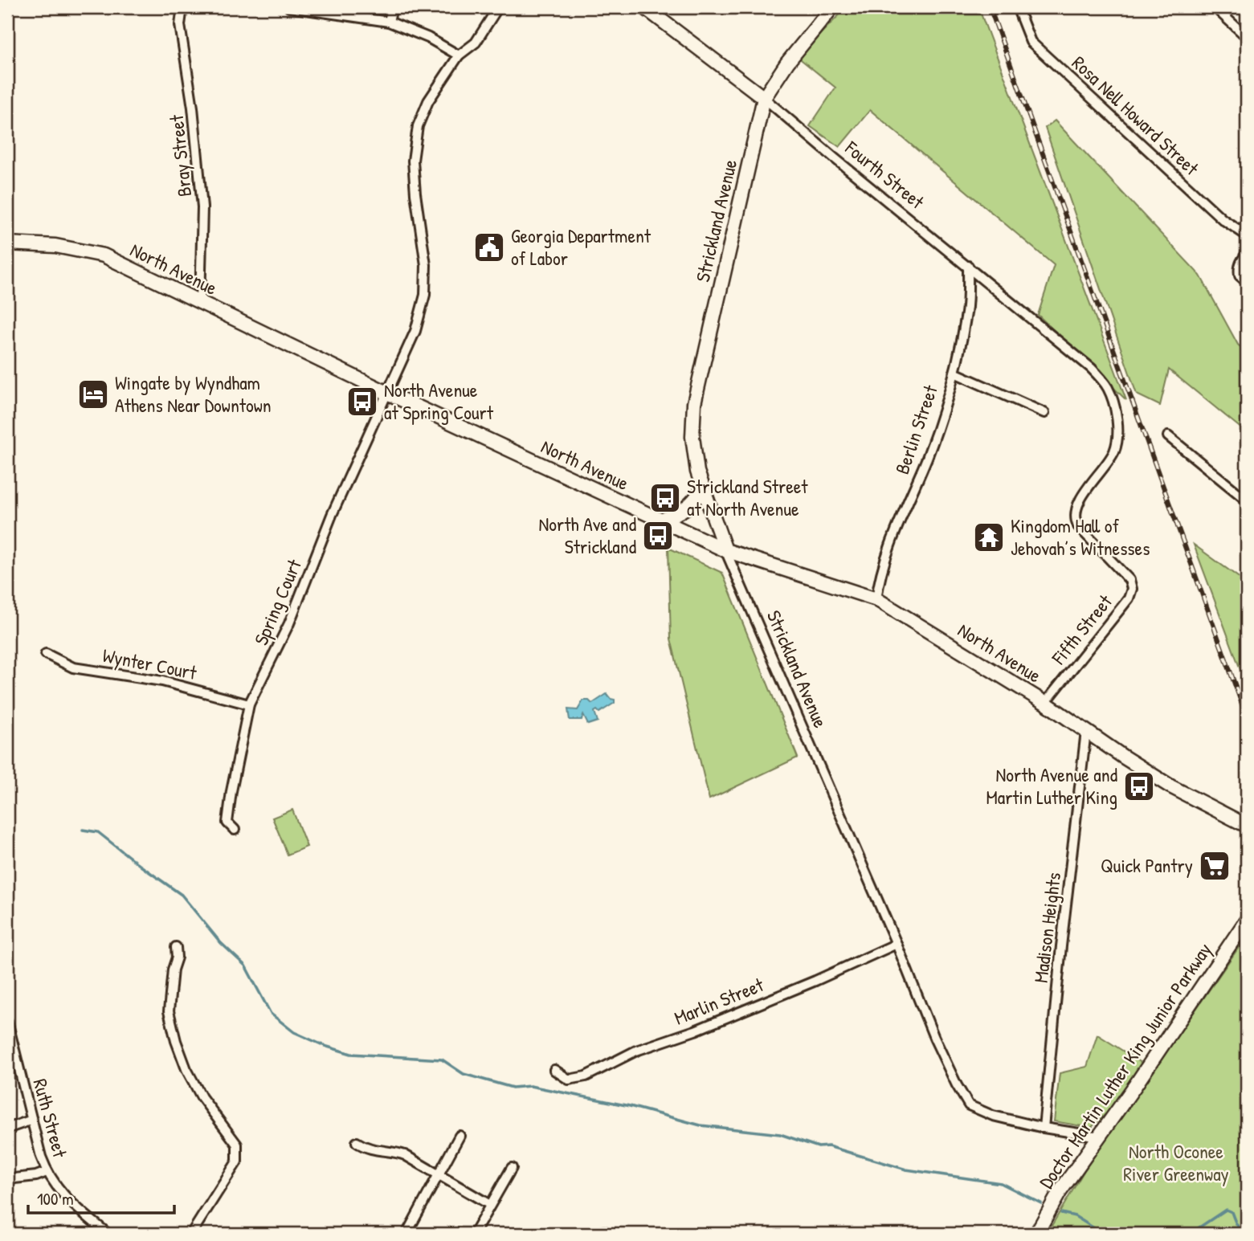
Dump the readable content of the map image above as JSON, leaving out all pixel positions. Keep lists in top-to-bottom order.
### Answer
{
  "streets": {
    "main road": [
      "Fourth Street",
      "Strickland Avenue",
      "North Avenue",
      "Doctor Martin Luther King Junior Parkway"
    ],
    "street": [
      "Rosa Nell Howard Street",
      "Bray Street",
      "Berlin Street",
      "Spring Court",
      "Fifth Street",
      "Wynter Court",
      "Madison Heights",
      "Marlin Street",
      "Ruth Street"
    ]
  },
  "crossings": [
    ["Bray Street", "North Avenue"],
    ["Fourth Street", "Strickland Avenue"],
    ["Fourth Street", "Berlin Street"],
    ["Fourth Street", "Fifth Street"],
    ["Strickland Avenue", "North Avenue"],
    ["Strickland Avenue", "Madison Heights"],
    ["Strickland Avenue", "Marlin Street"],
    ["Strickland Avenue", "Doctor Martin Luther King Junior Parkway"],
    ["North Avenue", "Berlin Street"],
    ["North Avenue", "Spring Court"],
    ["North Avenue", "Fifth Street"],
    ["North Avenue", "Madison Heights"],
    ["Spring Court", "Wynter Court"]
  ],
  "parks": ["North Oconee River Greenway"],
  "places": {
    "public building": ["Georgia Department of Labor"],
    "hotel": ["Wingate by Wyndham Athens Near Downtown"],
    "bus stop": [
      "North Avenue at Spring Court",
      "Strickland Street at North Avenue",
      "North Ave and Strickland",
      "North Avenue and Martin Luther King"
    ],
    "temple": ["Kingdom Hall of Jehovah’s Witnesses"],
    "supermarket": ["Quick Pantry"]
  },
  "scale_bar": "100 m"
}
